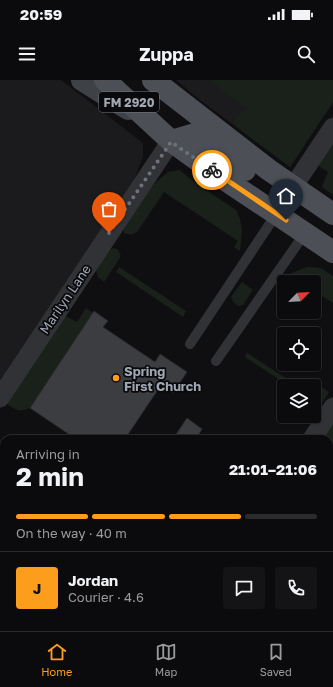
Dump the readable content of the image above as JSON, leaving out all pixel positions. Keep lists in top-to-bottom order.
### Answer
{
  "streets": {
    "main road": ["FM 2920"],
    "street": ["Marilyn Lane"]
  },
  "crossings": [
    ["FM 2920", "Marilyn Lane"]
  ],
  "places": ["Spring First Church"],
  "north": "top right",
  "page": {
    "status": "20:59",
    "header": "Zuppa",
    "heading": ["2 min", "Arriving in", "21:01–21:06"],
    "panel": ["Jordan", "Courier · 4.6"],
    "bar": "On the way · 40 m",
    "round": "J",
    "tabs": ["Home", "Map", "Saved"]
  }
}
